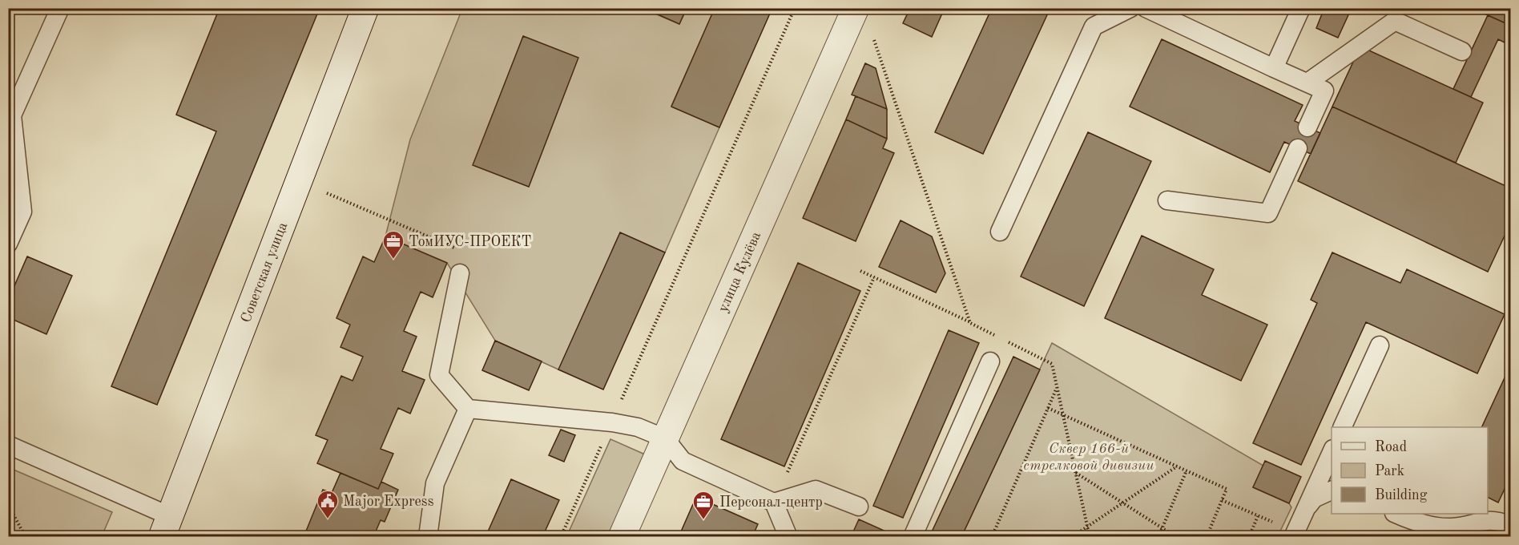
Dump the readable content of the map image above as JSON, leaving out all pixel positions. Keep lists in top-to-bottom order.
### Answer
{
  "streets": {
    "street": ["Советская улица", "улица Кулёва"]
  },
  "parks": ["Сквер 166-й стрелковой дивизии"],
  "places": {
    "office": ["ТомИУС-ПРОЕКТ", "Персонал-центр"],
    "public building": ["Major Express"]
  },
  "legend": ["Road", "Park", "Building"]
}
